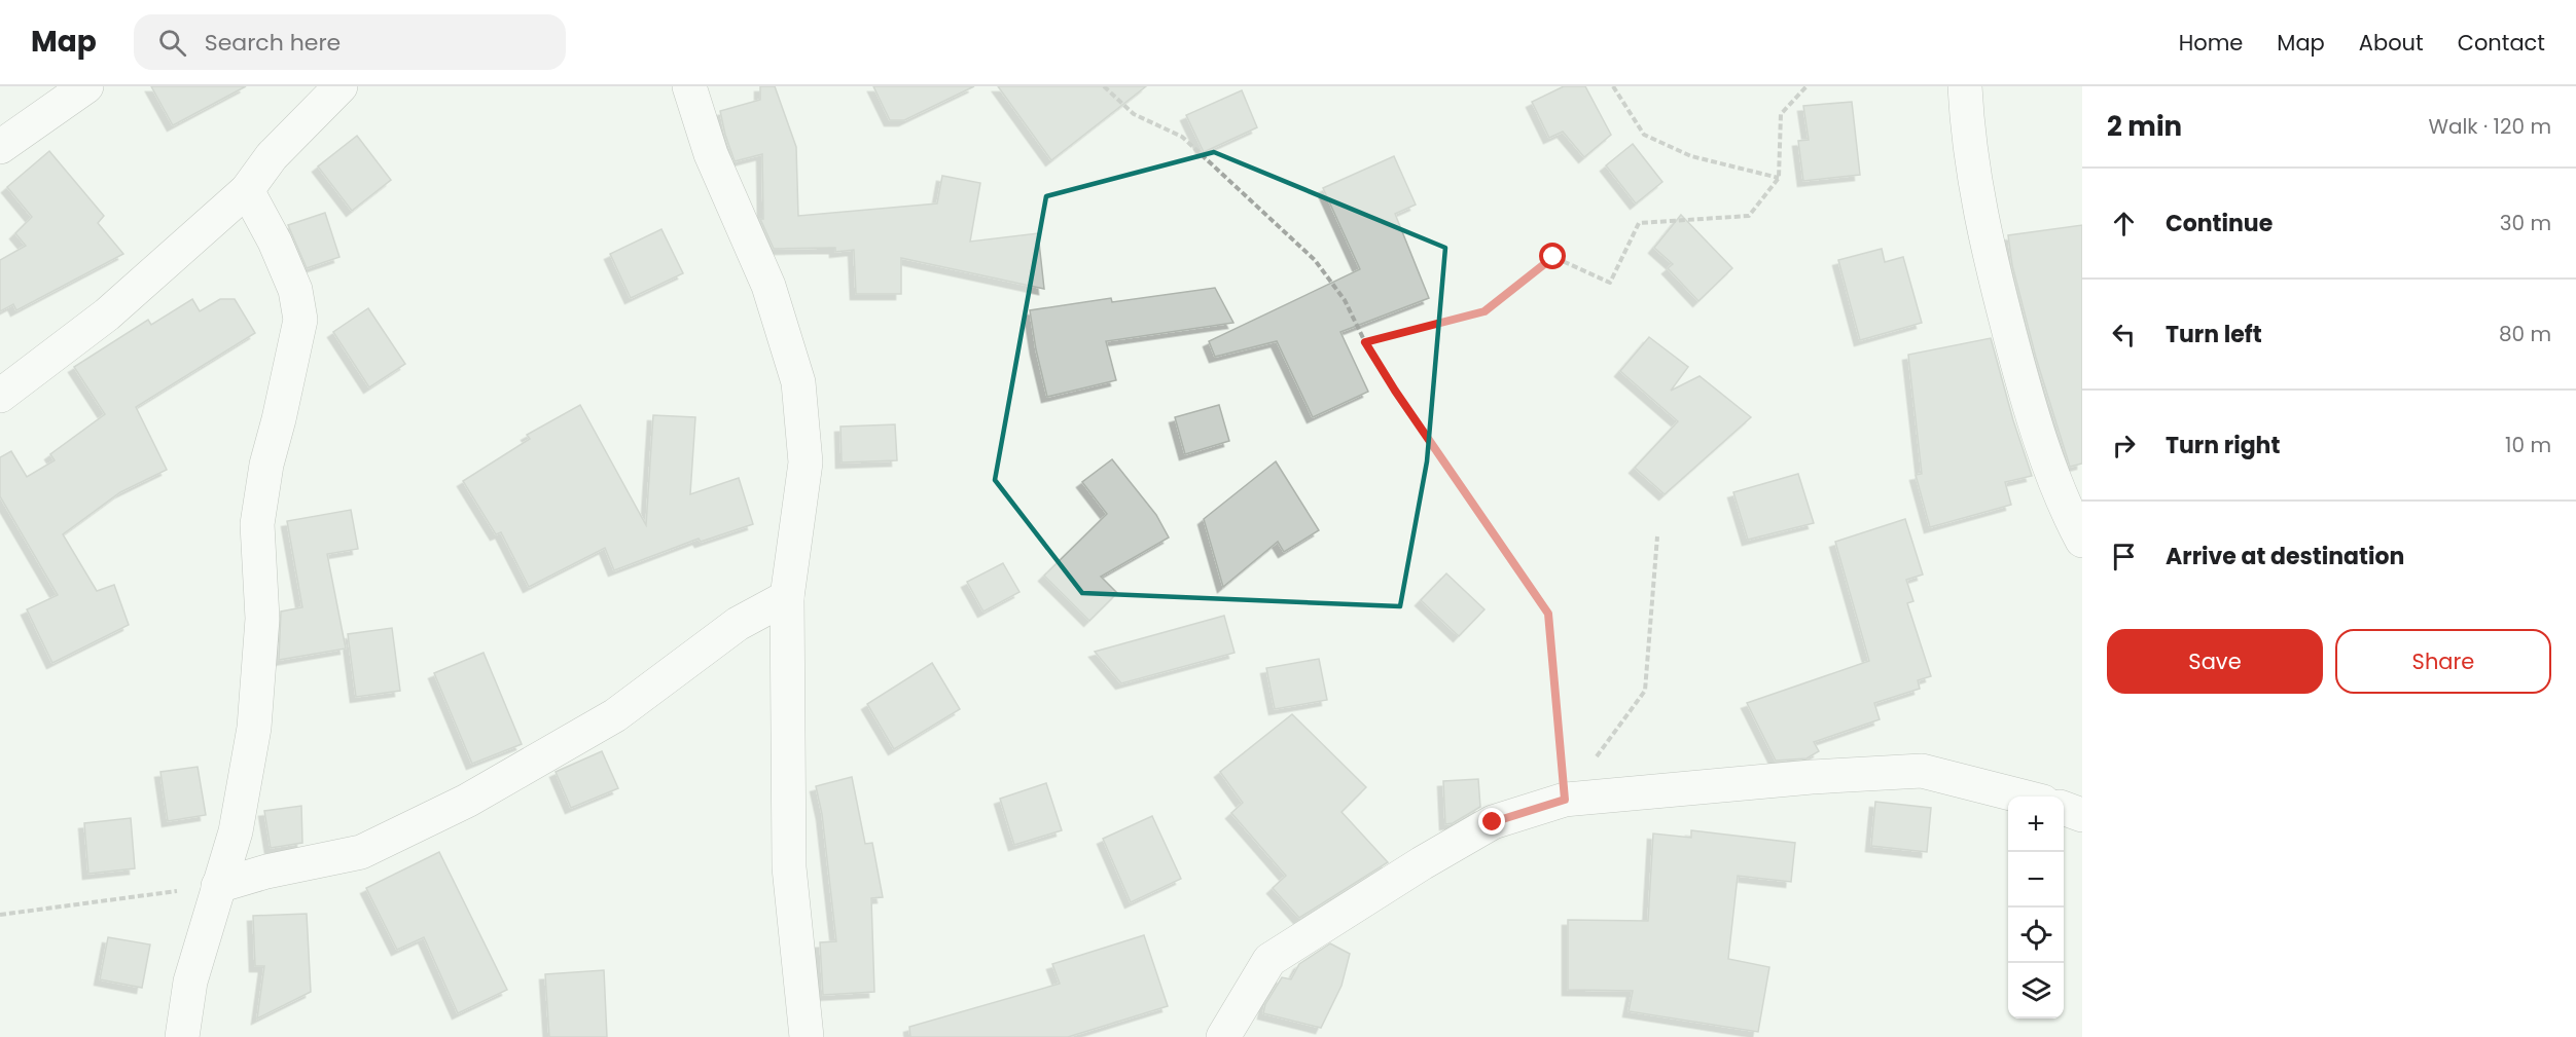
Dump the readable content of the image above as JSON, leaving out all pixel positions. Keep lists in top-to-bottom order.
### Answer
{
  "page": {
    "header": "Map",
    "search": "Search here",
    "nav": [
      "Home",
      "Map",
      "About",
      "Contact"
    ],
    "heading": ["2 min", "Walk · 120 m"],
    "list": [
      ["Continue", "30 m"],
      ["Turn left", "80 m"],
      ["Turn right", "10 m"],
      "Arrive at destination"
    ],
    "buttons": ["Save", "Share"],
    "map_buttons": ["+", "−"]
  }
}
